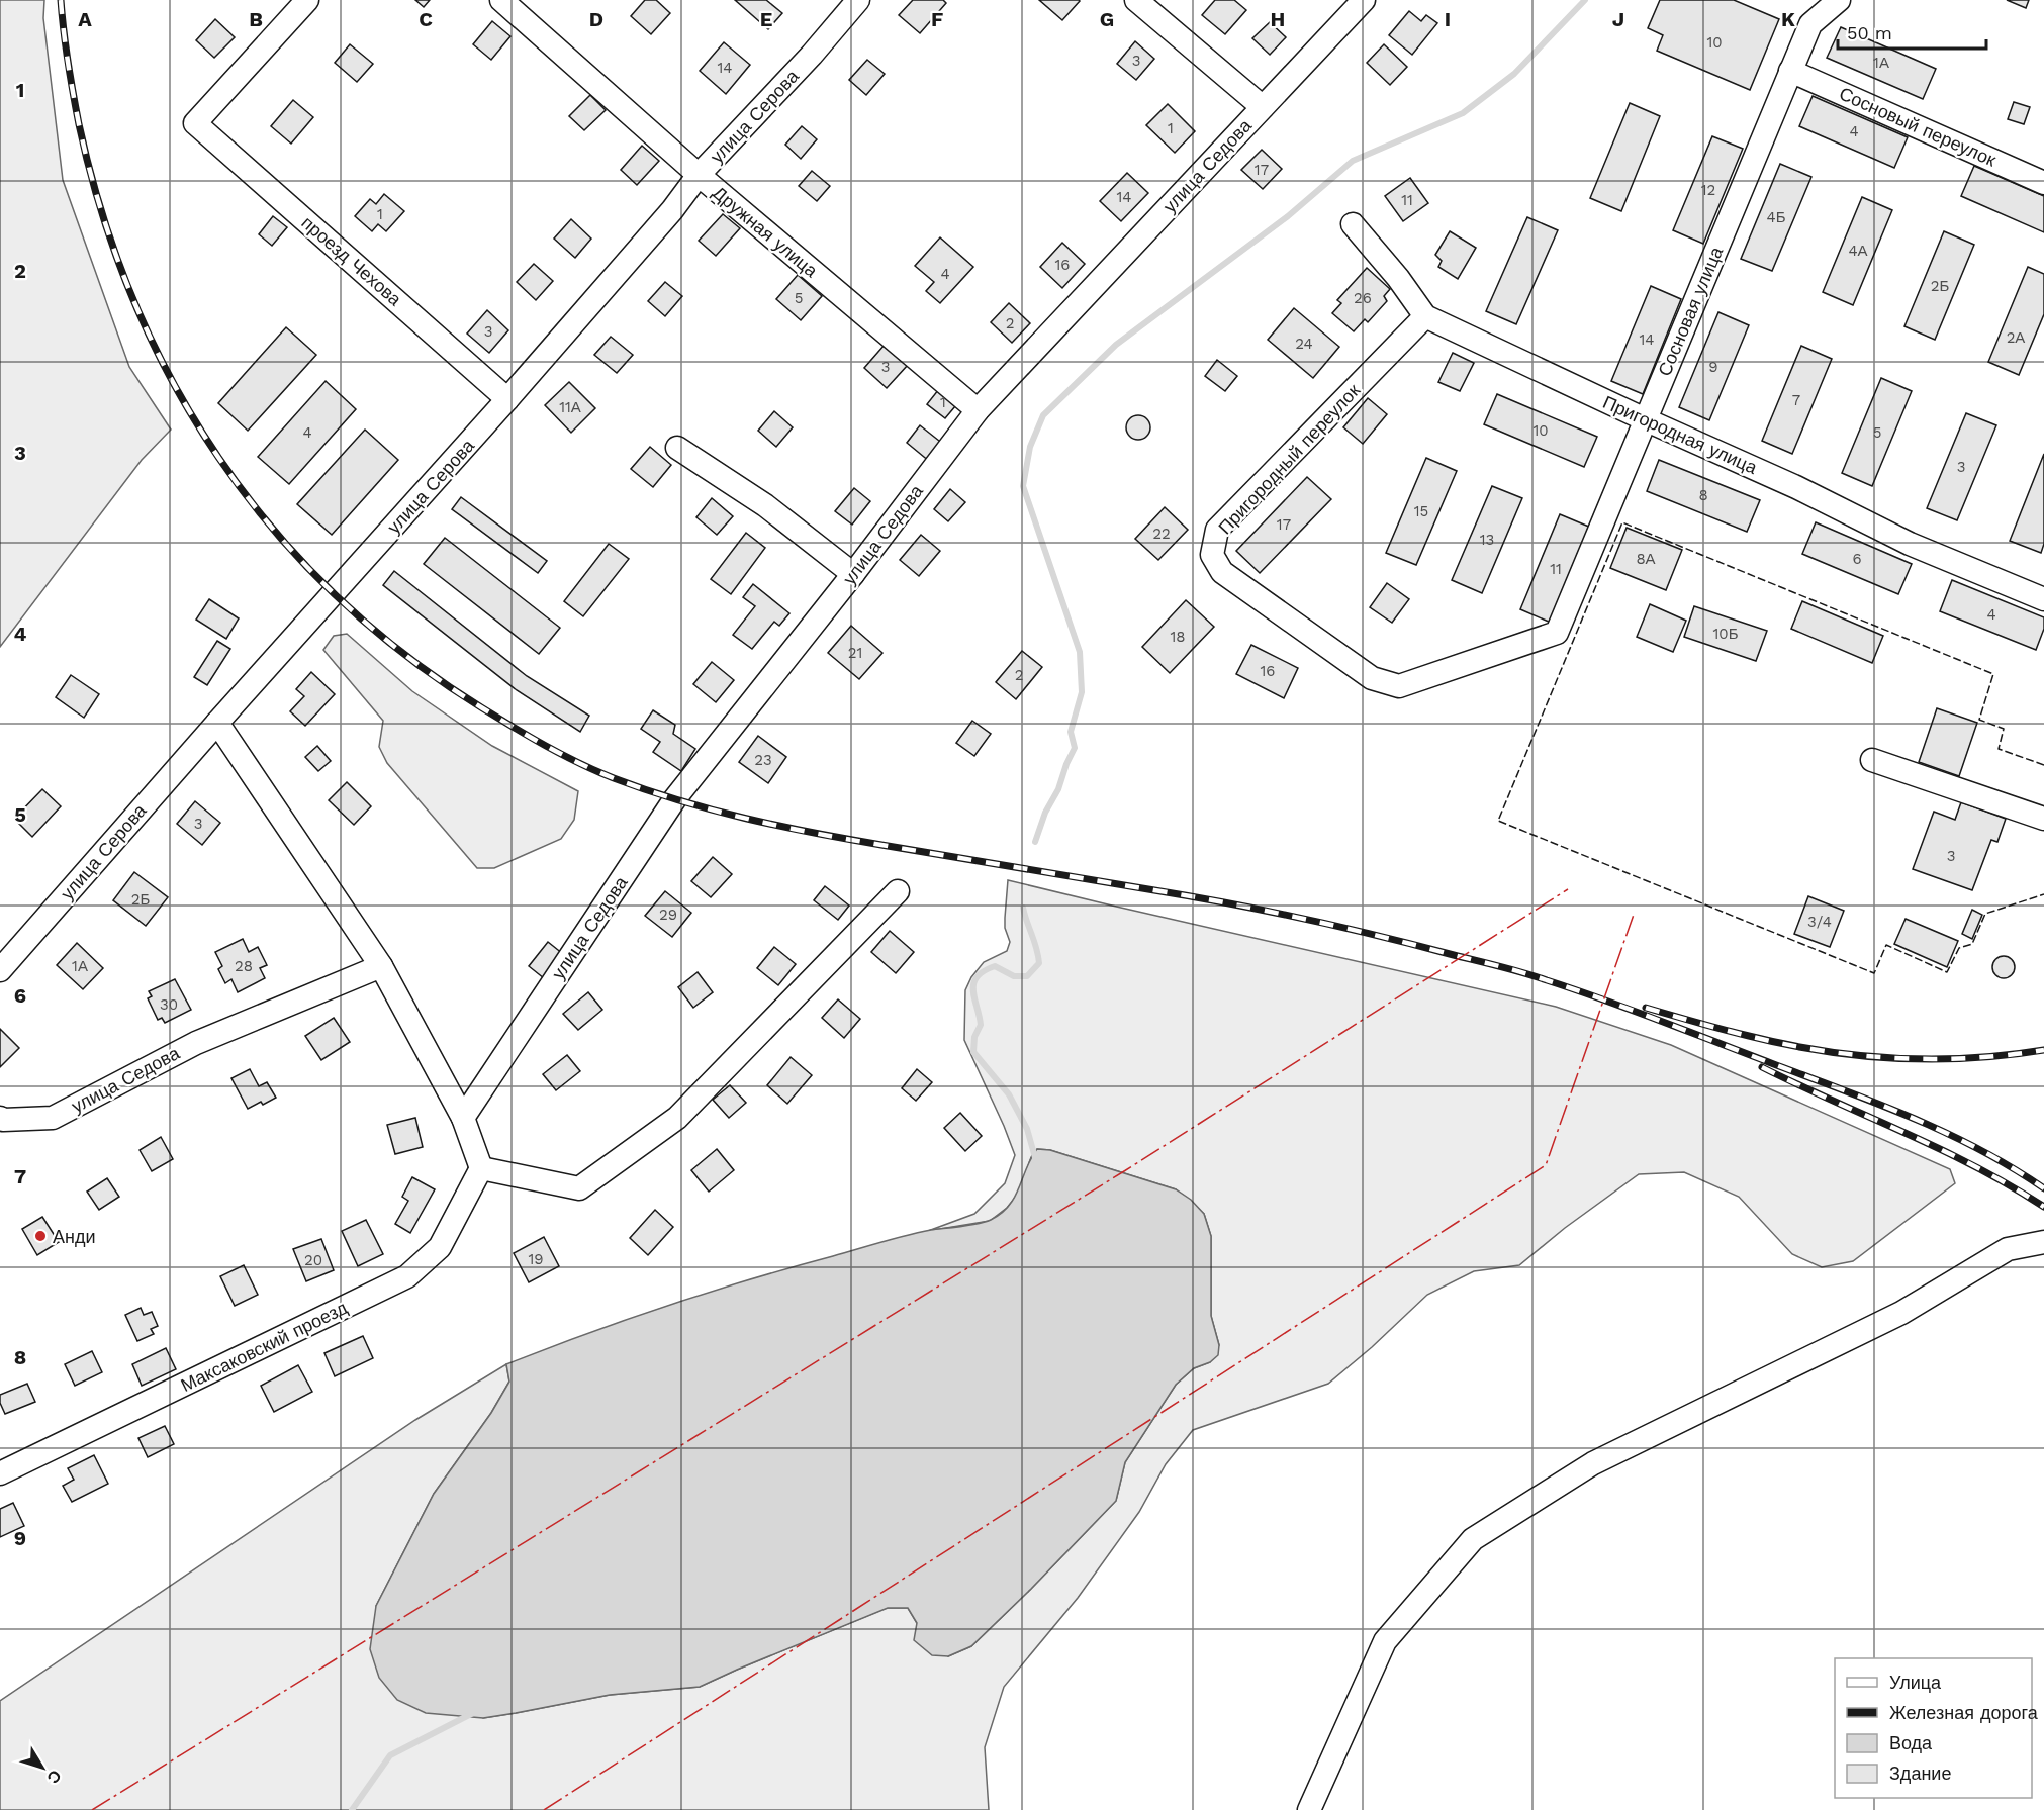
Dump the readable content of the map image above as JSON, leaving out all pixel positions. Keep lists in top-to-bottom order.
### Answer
{
  "streets": {
    "street": [
      "улица Серова",
      "Сосновый переулок",
      "улица Седова",
      "Дружная улица",
      "проезд Чехова",
      "Сосновая улица",
      "Пригородная улица",
      "Пригородный переулок",
      "Максаковский проезд"
    ]
  },
  "crossings": [
    ["улица Серова", "Дружная улица"],
    ["улица Серова", "проезд Чехова"],
    ["Сосновый переулок", "Сосновая улица"],
    ["улица Седова", "Дружная улица"],
    ["Сосновая улица", "Пригородная улица"],
    ["Сосновая улица", "Пригородный переулок"],
    ["Пригородная улица", "Пригородный переулок"]
  ],
  "places": ["Анди"],
  "house_numbers": [
    "10",
    "3",
    "1А",
    "14",
    "1",
    "4",
    "17",
    "12",
    "14",
    "11",
    "1",
    "4Б",
    "4А",
    "16",
    "4",
    "2Б",
    "5",
    "26",
    "2",
    "3",
    "2А",
    "14",
    "24",
    "3",
    "9",
    "7",
    "1",
    "11А",
    "10",
    "4",
    "5",
    "3",
    "8",
    "15",
    "17",
    "22",
    "13",
    "8А",
    "6",
    "11",
    "4",
    "10Б",
    "18",
    "21",
    "16",
    "2",
    "23",
    "3",
    "3",
    "2Б",
    "29",
    "3/4",
    "1А",
    "28",
    "30",
    "19",
    "20"
  ],
  "legend": [
    "Улица",
    "Железная дорога",
    "Вода",
    "Здание"
  ],
  "scale_bar": "50 m",
  "north": "bottom right",
  "grid": {
    "columns": [
      "A",
      "B",
      "C",
      "D",
      "E",
      "F",
      "G",
      "H",
      "I",
      "J",
      "K"
    ],
    "rows": [
      "1",
      "2",
      "3",
      "4",
      "5",
      "6",
      "7",
      "8",
      "9"
    ]
  }
}
